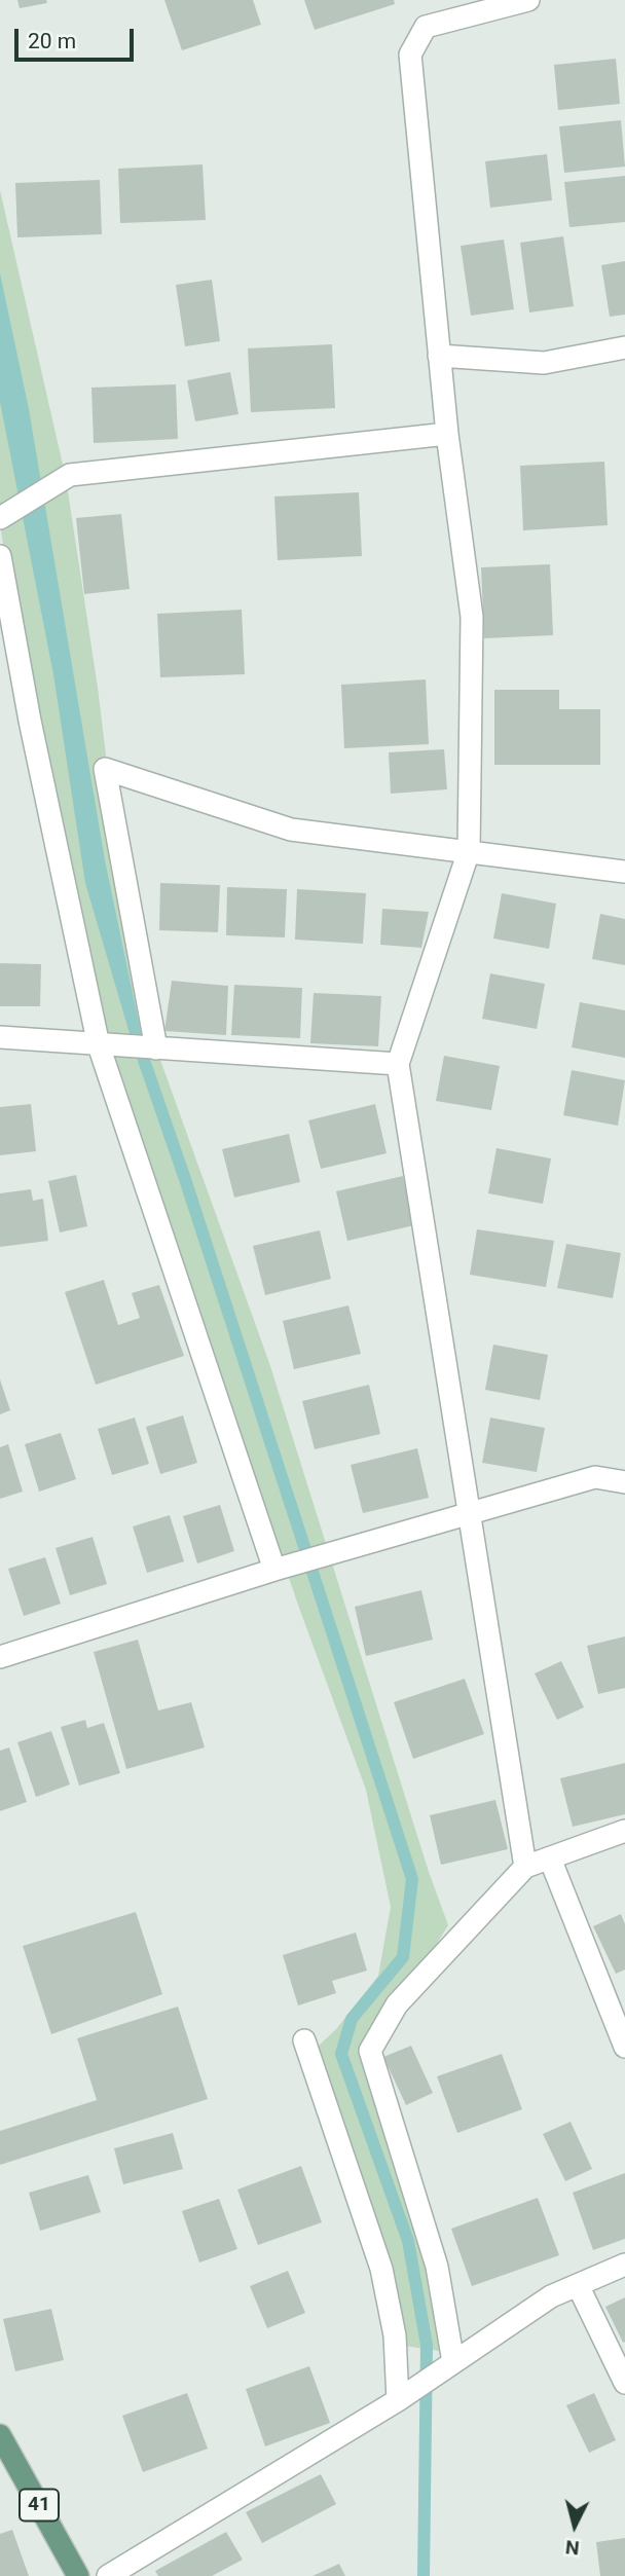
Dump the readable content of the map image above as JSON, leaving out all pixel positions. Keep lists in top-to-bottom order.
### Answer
{
  "streets": {
    "main road": ["41"]
  },
  "scale_bar": "20 m",
  "north": "bottom"
}
